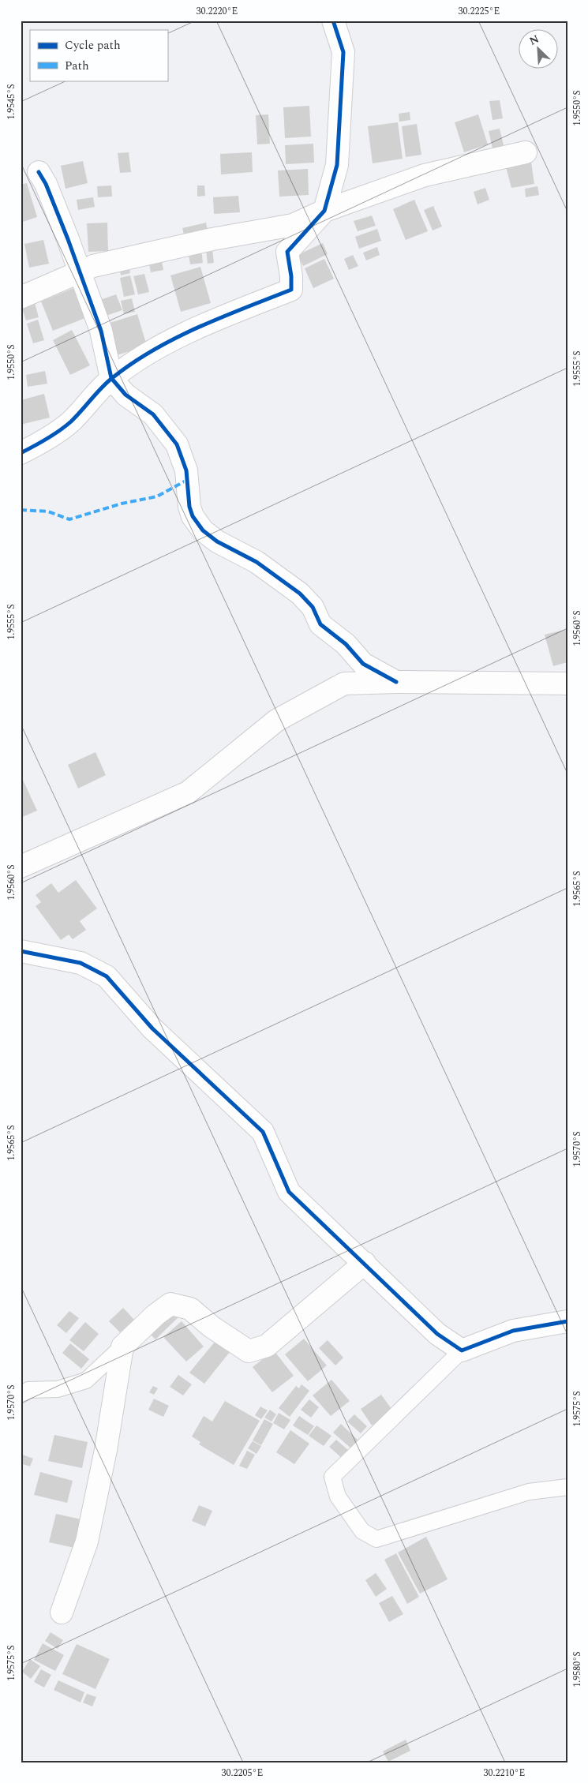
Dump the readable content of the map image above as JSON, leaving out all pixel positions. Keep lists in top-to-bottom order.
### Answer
{
  "legend": ["Cycle path", "Path"],
  "north": "top left",
  "coordinates": [
    "30.2220°E",
    "30.2225°E",
    "1.9545°S",
    "1.9550°S",
    "1.9555°S",
    "1.9560°S",
    "1.9565°S",
    "1.9570°S",
    "1.9575°S",
    "1.9580°S",
    "30.2205°E",
    "30.2210°E"
  ]
}
